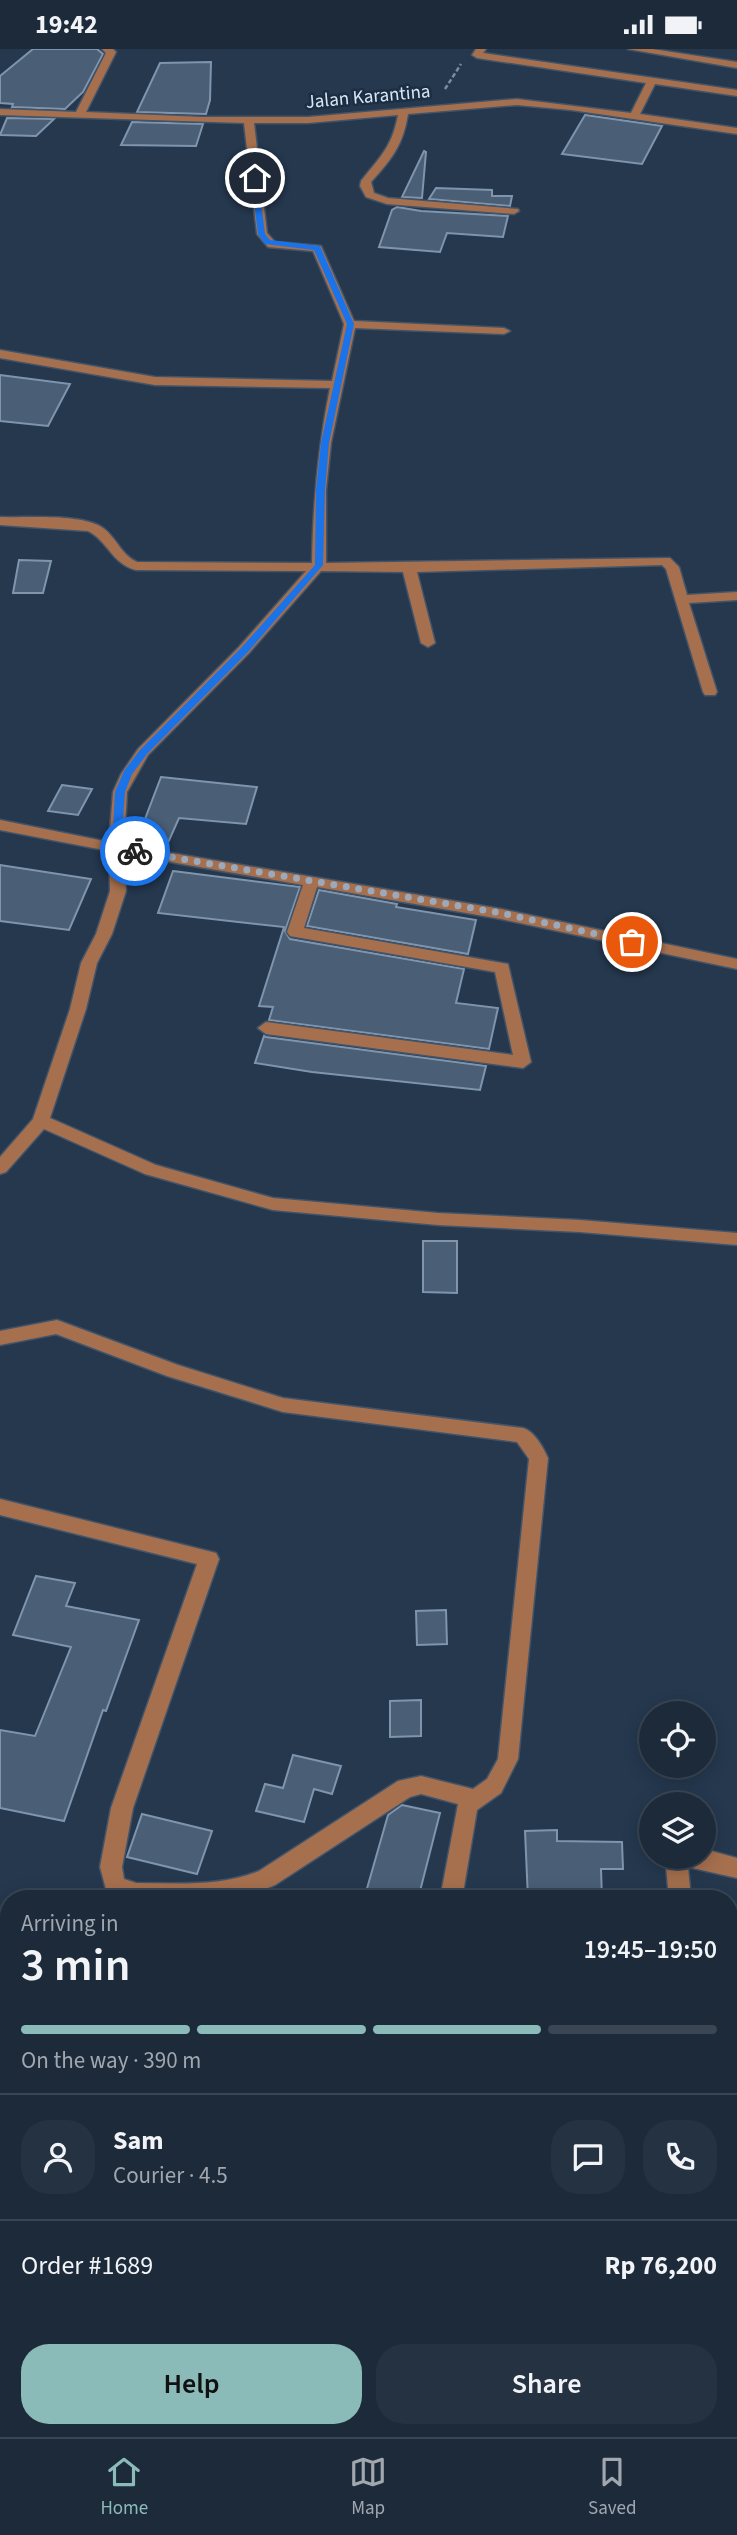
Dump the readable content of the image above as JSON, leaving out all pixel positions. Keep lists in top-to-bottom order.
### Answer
{
  "streets": {
    "street": ["Jalan Karantina"]
  },
  "page": {
    "status": "19:42",
    "heading": ["3 min", "Arriving in", "19:45–19:50"],
    "panel": [
      "Sam",
      "Courier · 4.5",
      "Order #1689",
      "Rp 76,200"
    ],
    "bar": "On the way · 390 m",
    "buttons": ["Help", "Share"],
    "tabs": ["Home", "Map", "Saved"]
  }
}
